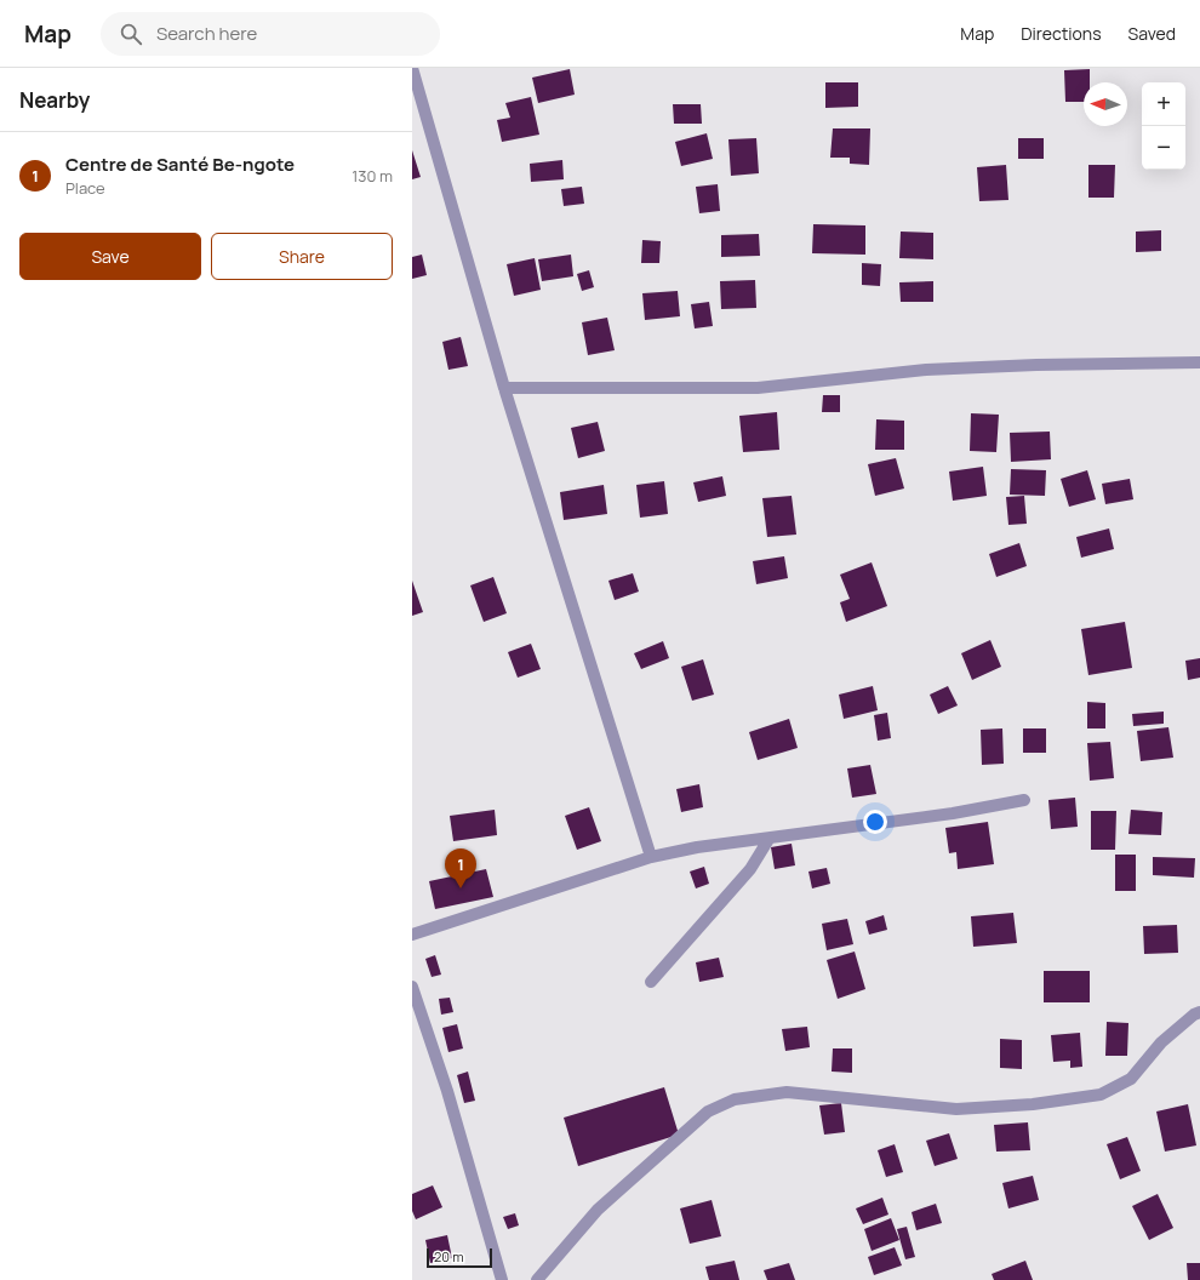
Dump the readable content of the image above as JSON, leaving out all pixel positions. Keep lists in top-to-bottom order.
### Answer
{
  "scale_bar": "20 m",
  "north": "left",
  "page": {
    "header": "Map",
    "search": "Search here",
    "nav": ["Map", "Directions", "Saved"],
    "heading": "Nearby",
    "map_buttons": ["+", "−"],
    "list": [
      {
        "mark": "1",
        "name": "Centre de Santé Be-ngote",
        "note": "Place",
        "value": "130 m"
      }
    ],
    "buttons": ["Save", "Share"],
    "pins": "1",
    "scale": "20 m"
  }
}
